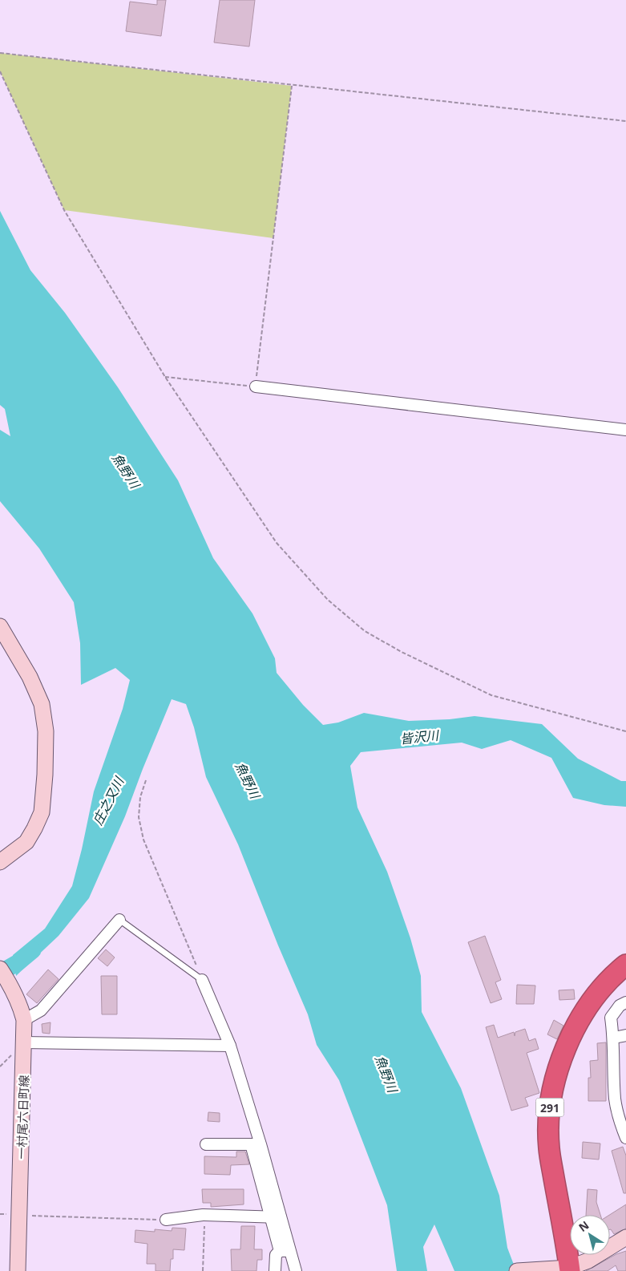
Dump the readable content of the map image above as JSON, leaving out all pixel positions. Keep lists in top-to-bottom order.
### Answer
{
  "streets": {
    "highway": ["291"],
    "main road": ["一村尾六日町線"]
  },
  "water": ["魚野川", "皆沢川", "庄之又川"],
  "north": "top left"
}
